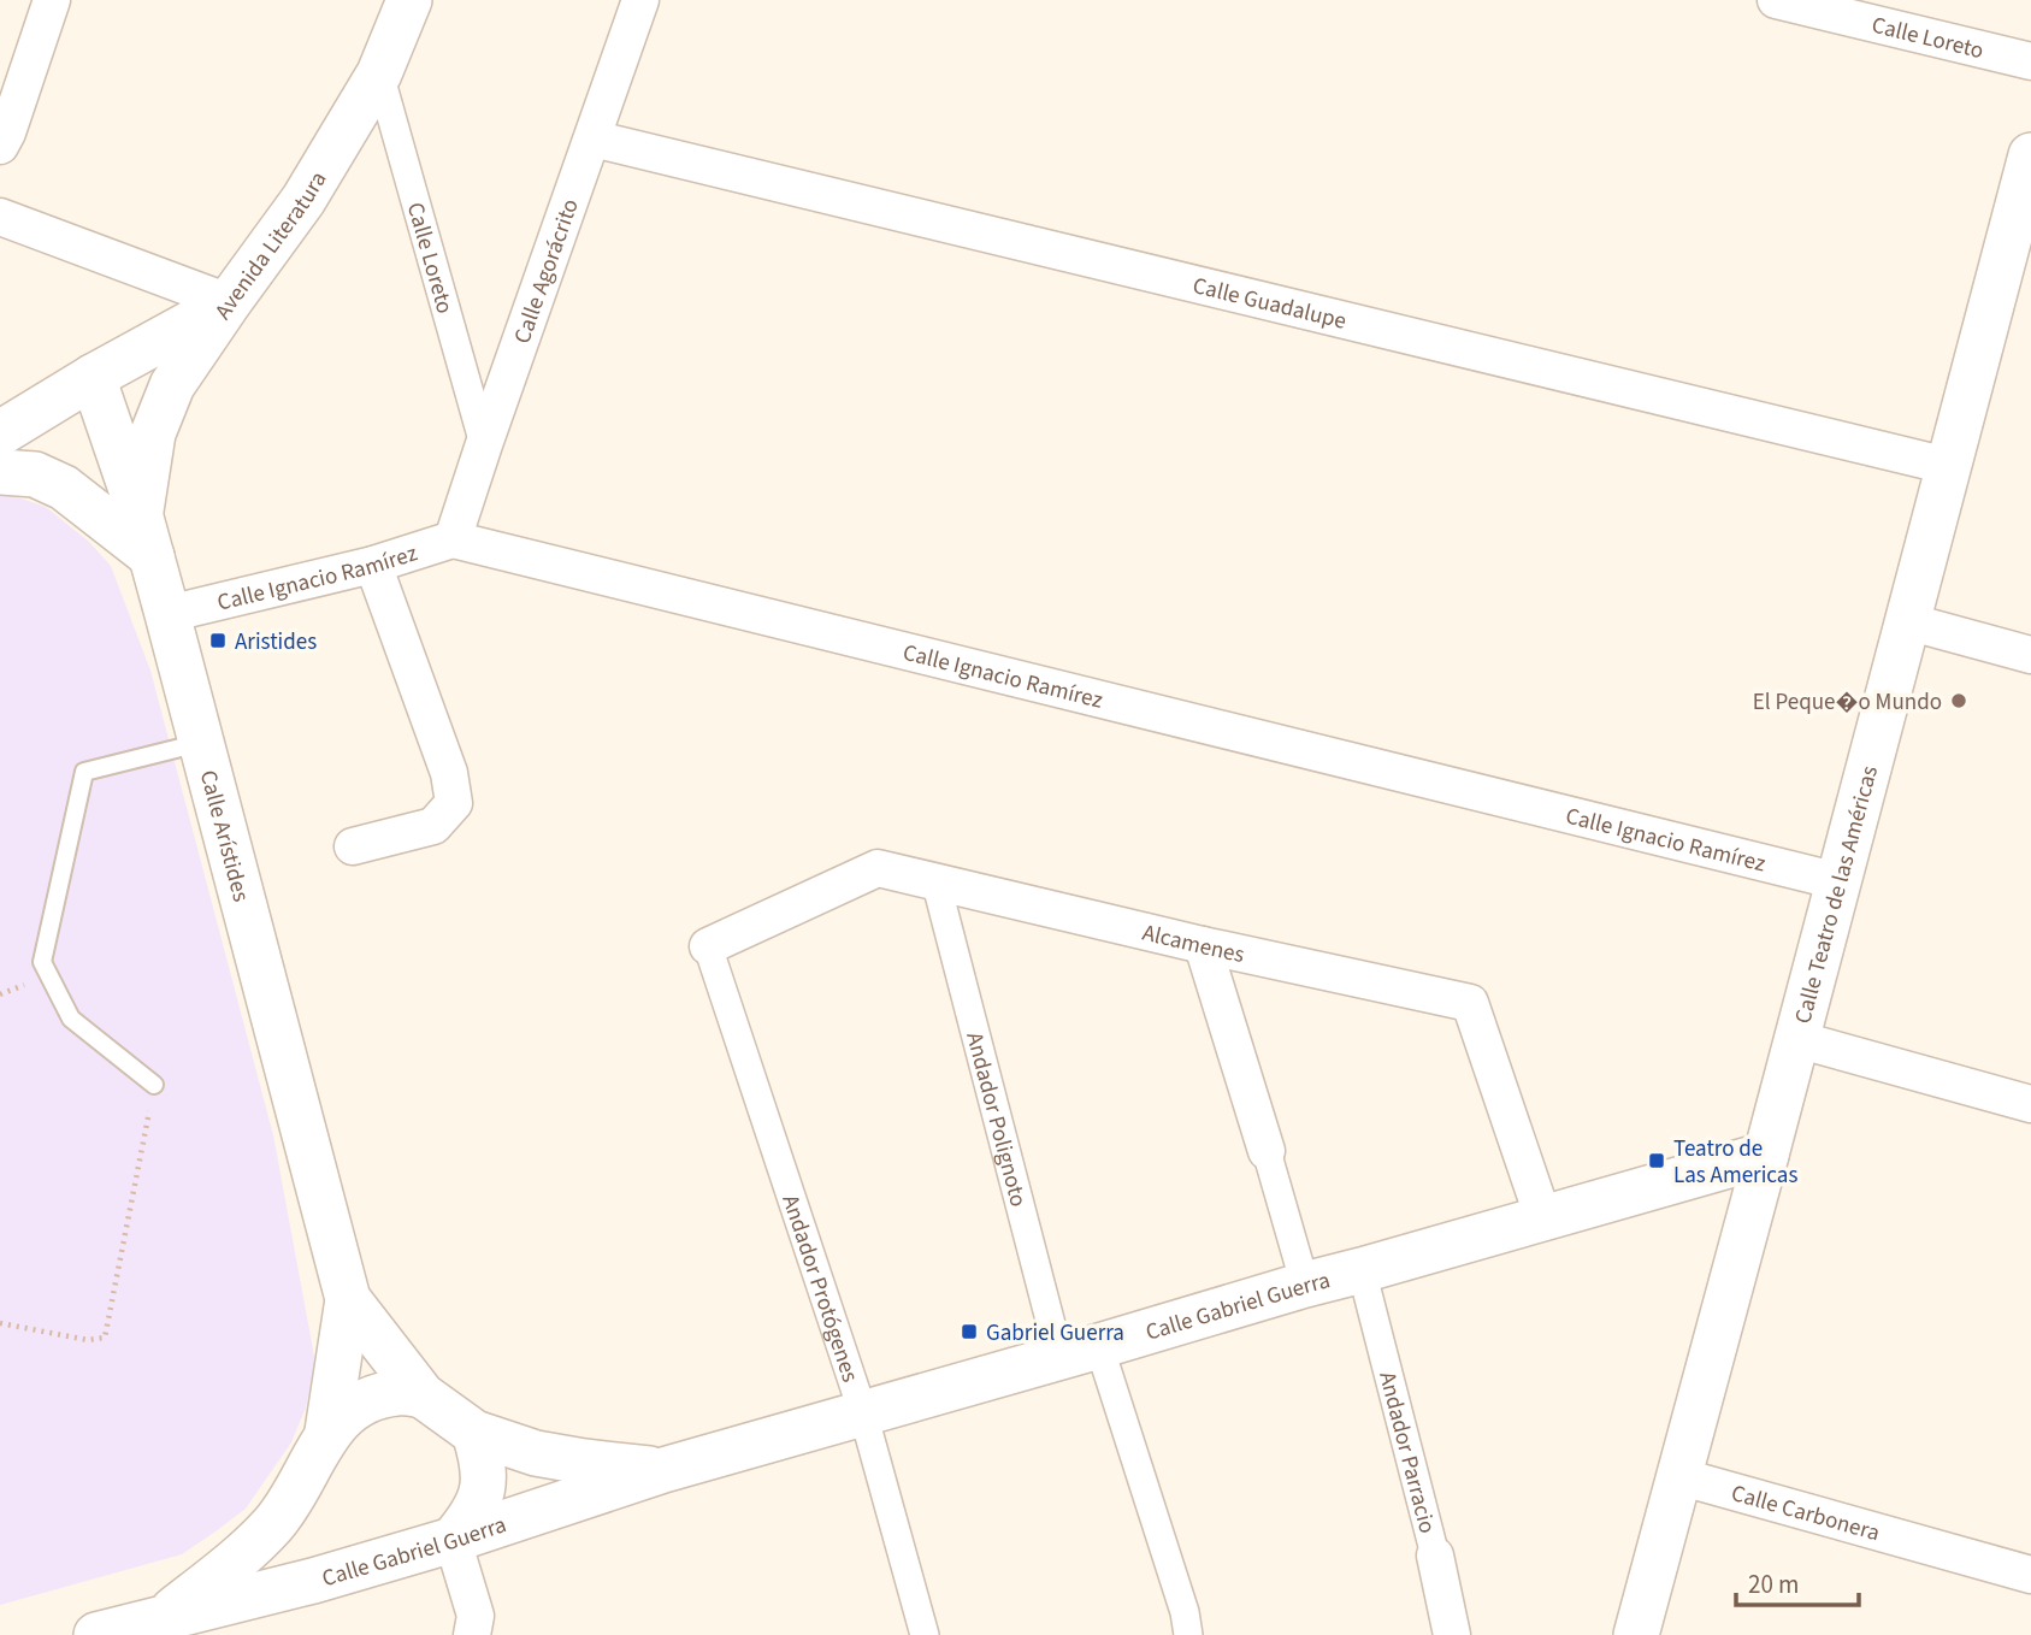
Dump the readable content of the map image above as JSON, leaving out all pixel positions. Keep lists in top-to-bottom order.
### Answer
{
  "streets": {
    "street": [
      "Calle Loreto",
      "Avenida Literatura",
      "Calle Agorácrito",
      "Calle Guadalupe",
      "Calle Ignacio Ramírez",
      "Calle Arístides",
      "Calle Teatro de las Américas",
      "Alcamenes",
      "Andador Polignoto",
      "Andador Protógenes",
      "Calle Gabriel Guerra",
      "Andador Parracio",
      "Calle Carbonera"
    ]
  },
  "crossings": [
    ["Calle Loreto", "Avenida Literatura"],
    ["Calle Loreto", "Calle Agorácrito"],
    ["Avenida Literatura", "Calle Arístides"],
    ["Calle Agorácrito", "Calle Guadalupe"],
    ["Calle Agorácrito", "Calle Ignacio Ramírez"],
    ["Calle Guadalupe", "Calle Teatro de las Américas"],
    ["Calle Ignacio Ramírez", "Calle Arístides"],
    ["Calle Ignacio Ramírez", "Calle Teatro de las Américas"],
    ["Calle Arístides", "Calle Gabriel Guerra"],
    ["Calle Teatro de las Américas", "Calle Gabriel Guerra"],
    ["Calle Teatro de las Américas", "Calle Carbonera"],
    ["Alcamenes", "Andador Polignoto"],
    ["Alcamenes", "Andador Protógenes"],
    ["Alcamenes", "Calle Gabriel Guerra"],
    ["Andador Polignoto", "Calle Gabriel Guerra"],
    ["Andador Protógenes", "Calle Gabriel Guerra"],
    ["Calle Gabriel Guerra", "Andador Parracio"]
  ],
  "places": {
    "transit": ["Aristides", "Teatro de Las Americas", "Gabriel Guerra"],
    "other": ["El Peque�o Mundo"]
  },
  "scale_bar": "20 m"
}
